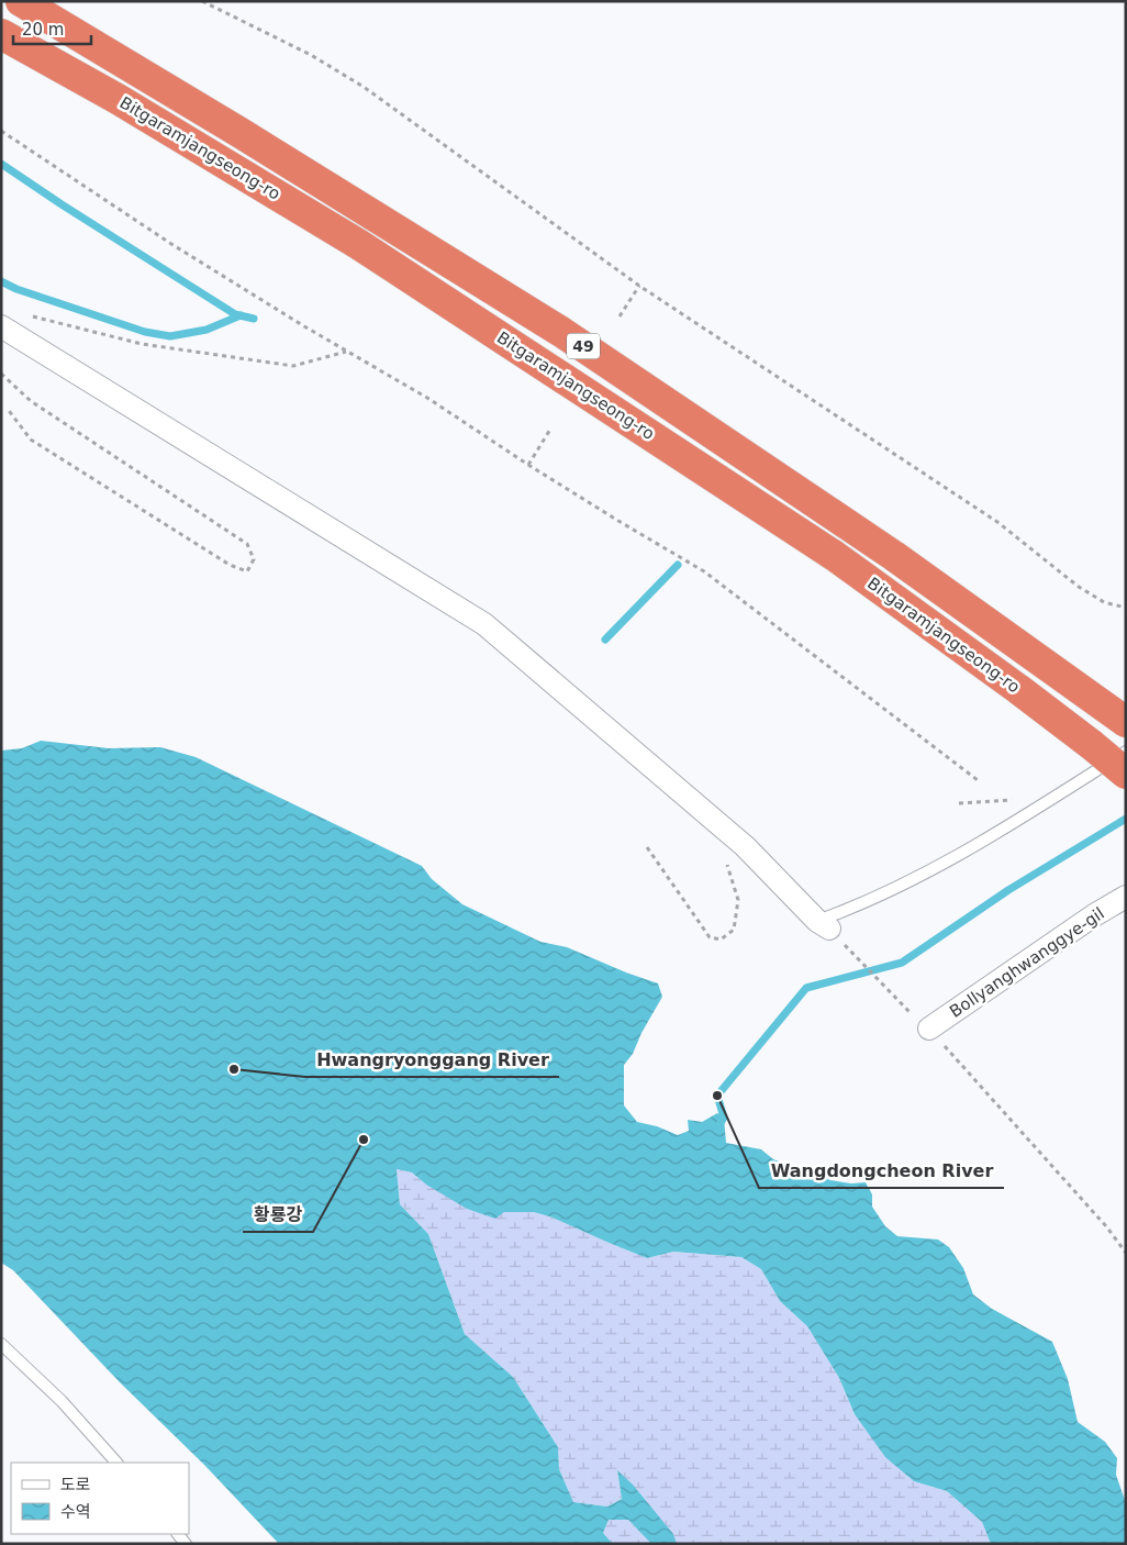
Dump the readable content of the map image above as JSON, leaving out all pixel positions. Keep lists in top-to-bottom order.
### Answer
{
  "streets": {
    "highway": ["Bitgaramjangseong-ro", "49"],
    "street": ["Bollyanghwanggye-gil"]
  },
  "places": ["Hwangryonggang River", "Wangdongcheon River", "황룡강"],
  "legend": ["도로", "수역"],
  "scale_bar": "20 m"
}
